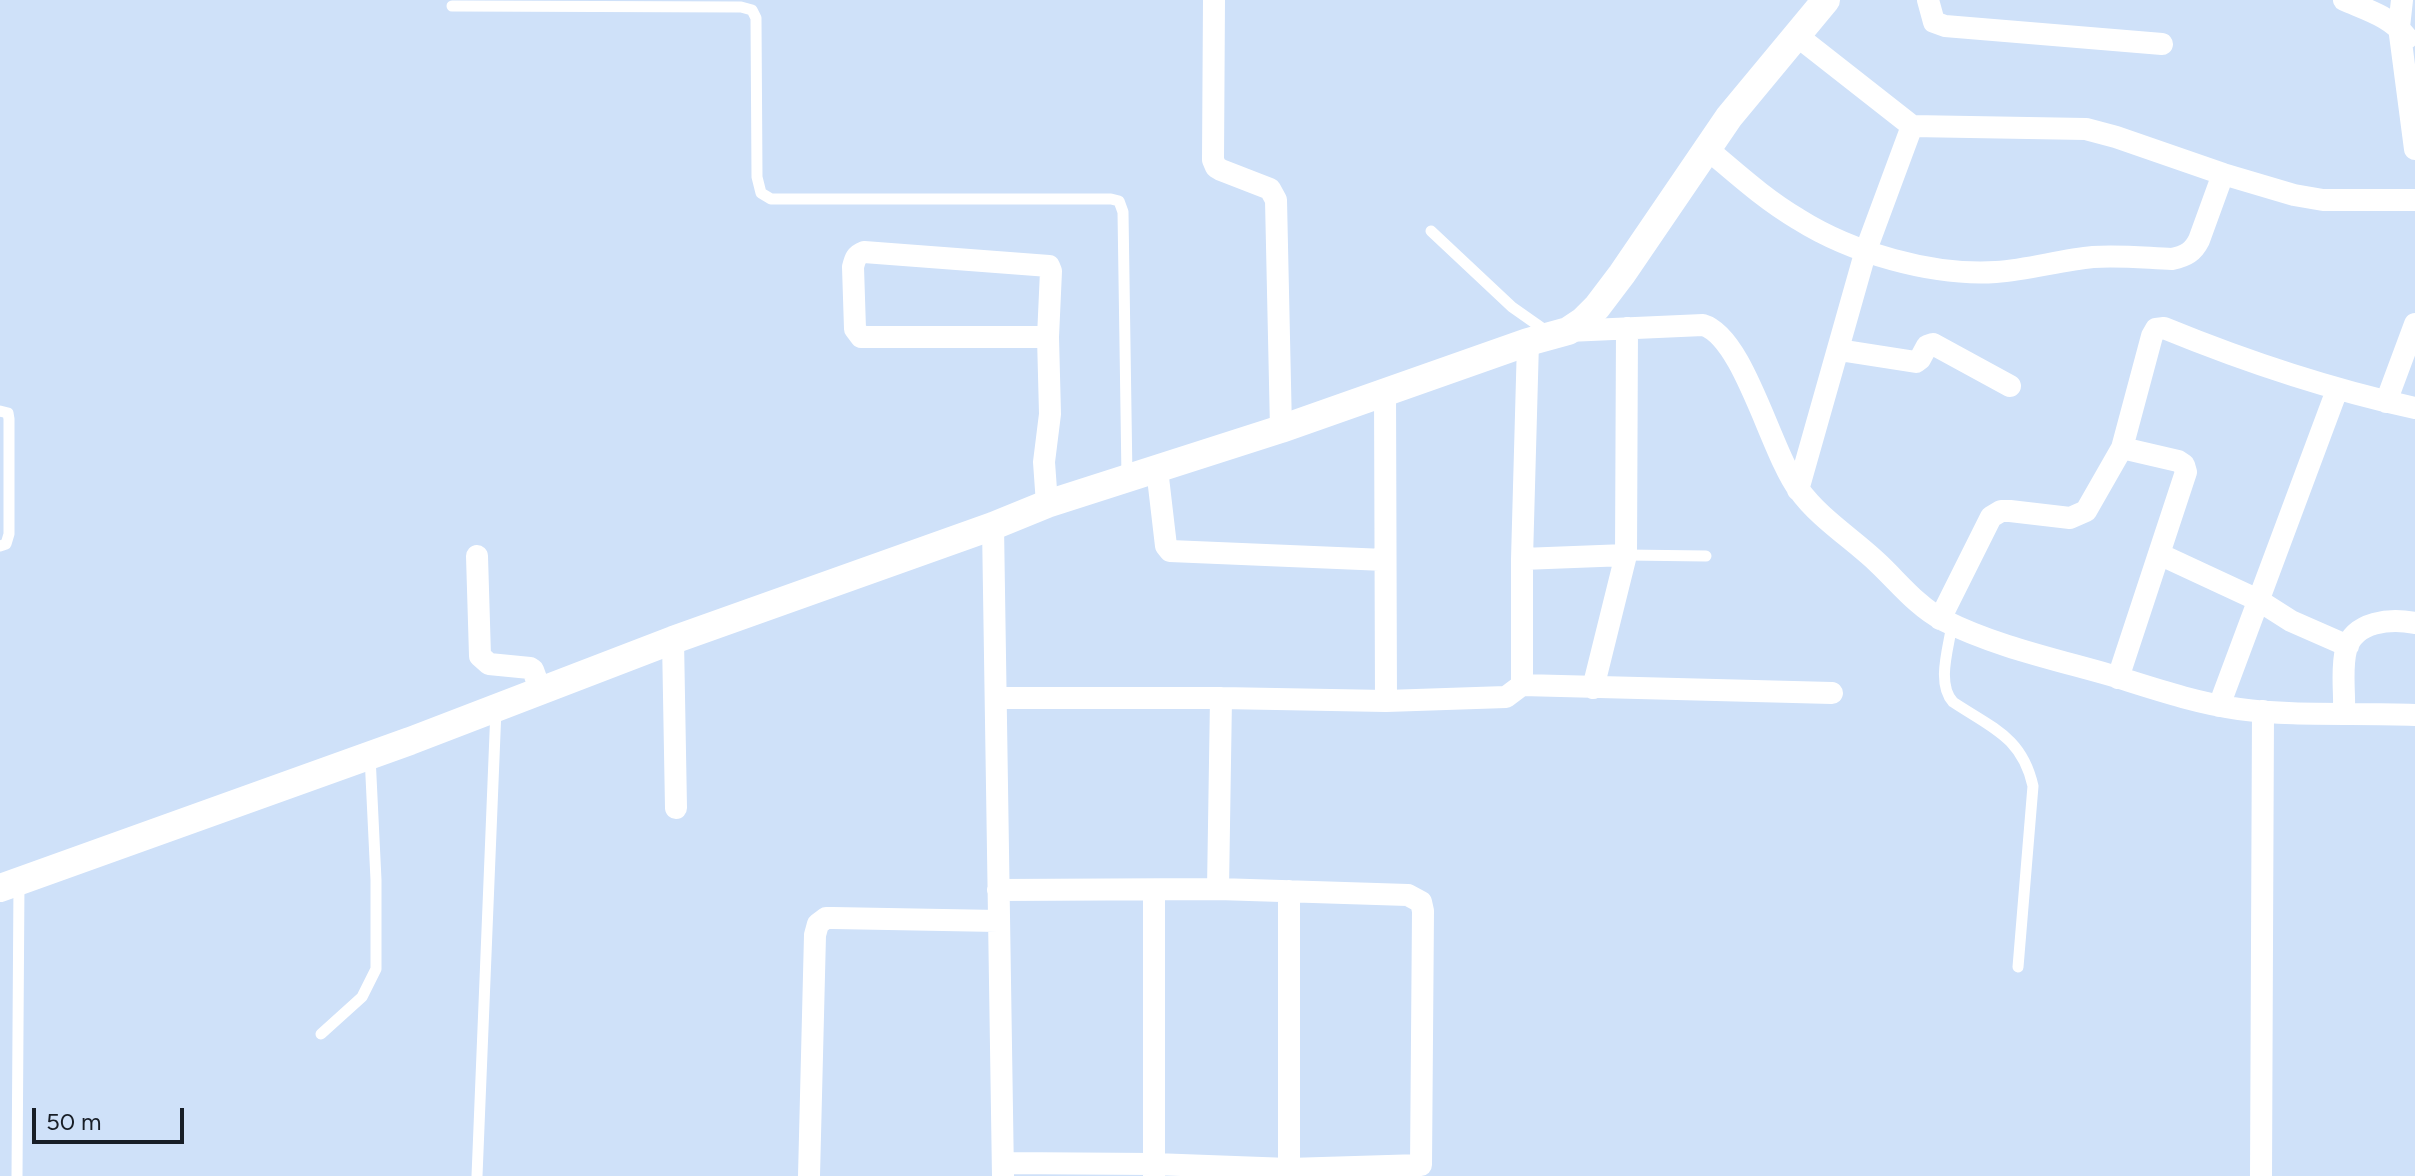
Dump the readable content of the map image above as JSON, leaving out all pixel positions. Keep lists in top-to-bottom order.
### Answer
{
  "scale_bar": "50 m"
}
